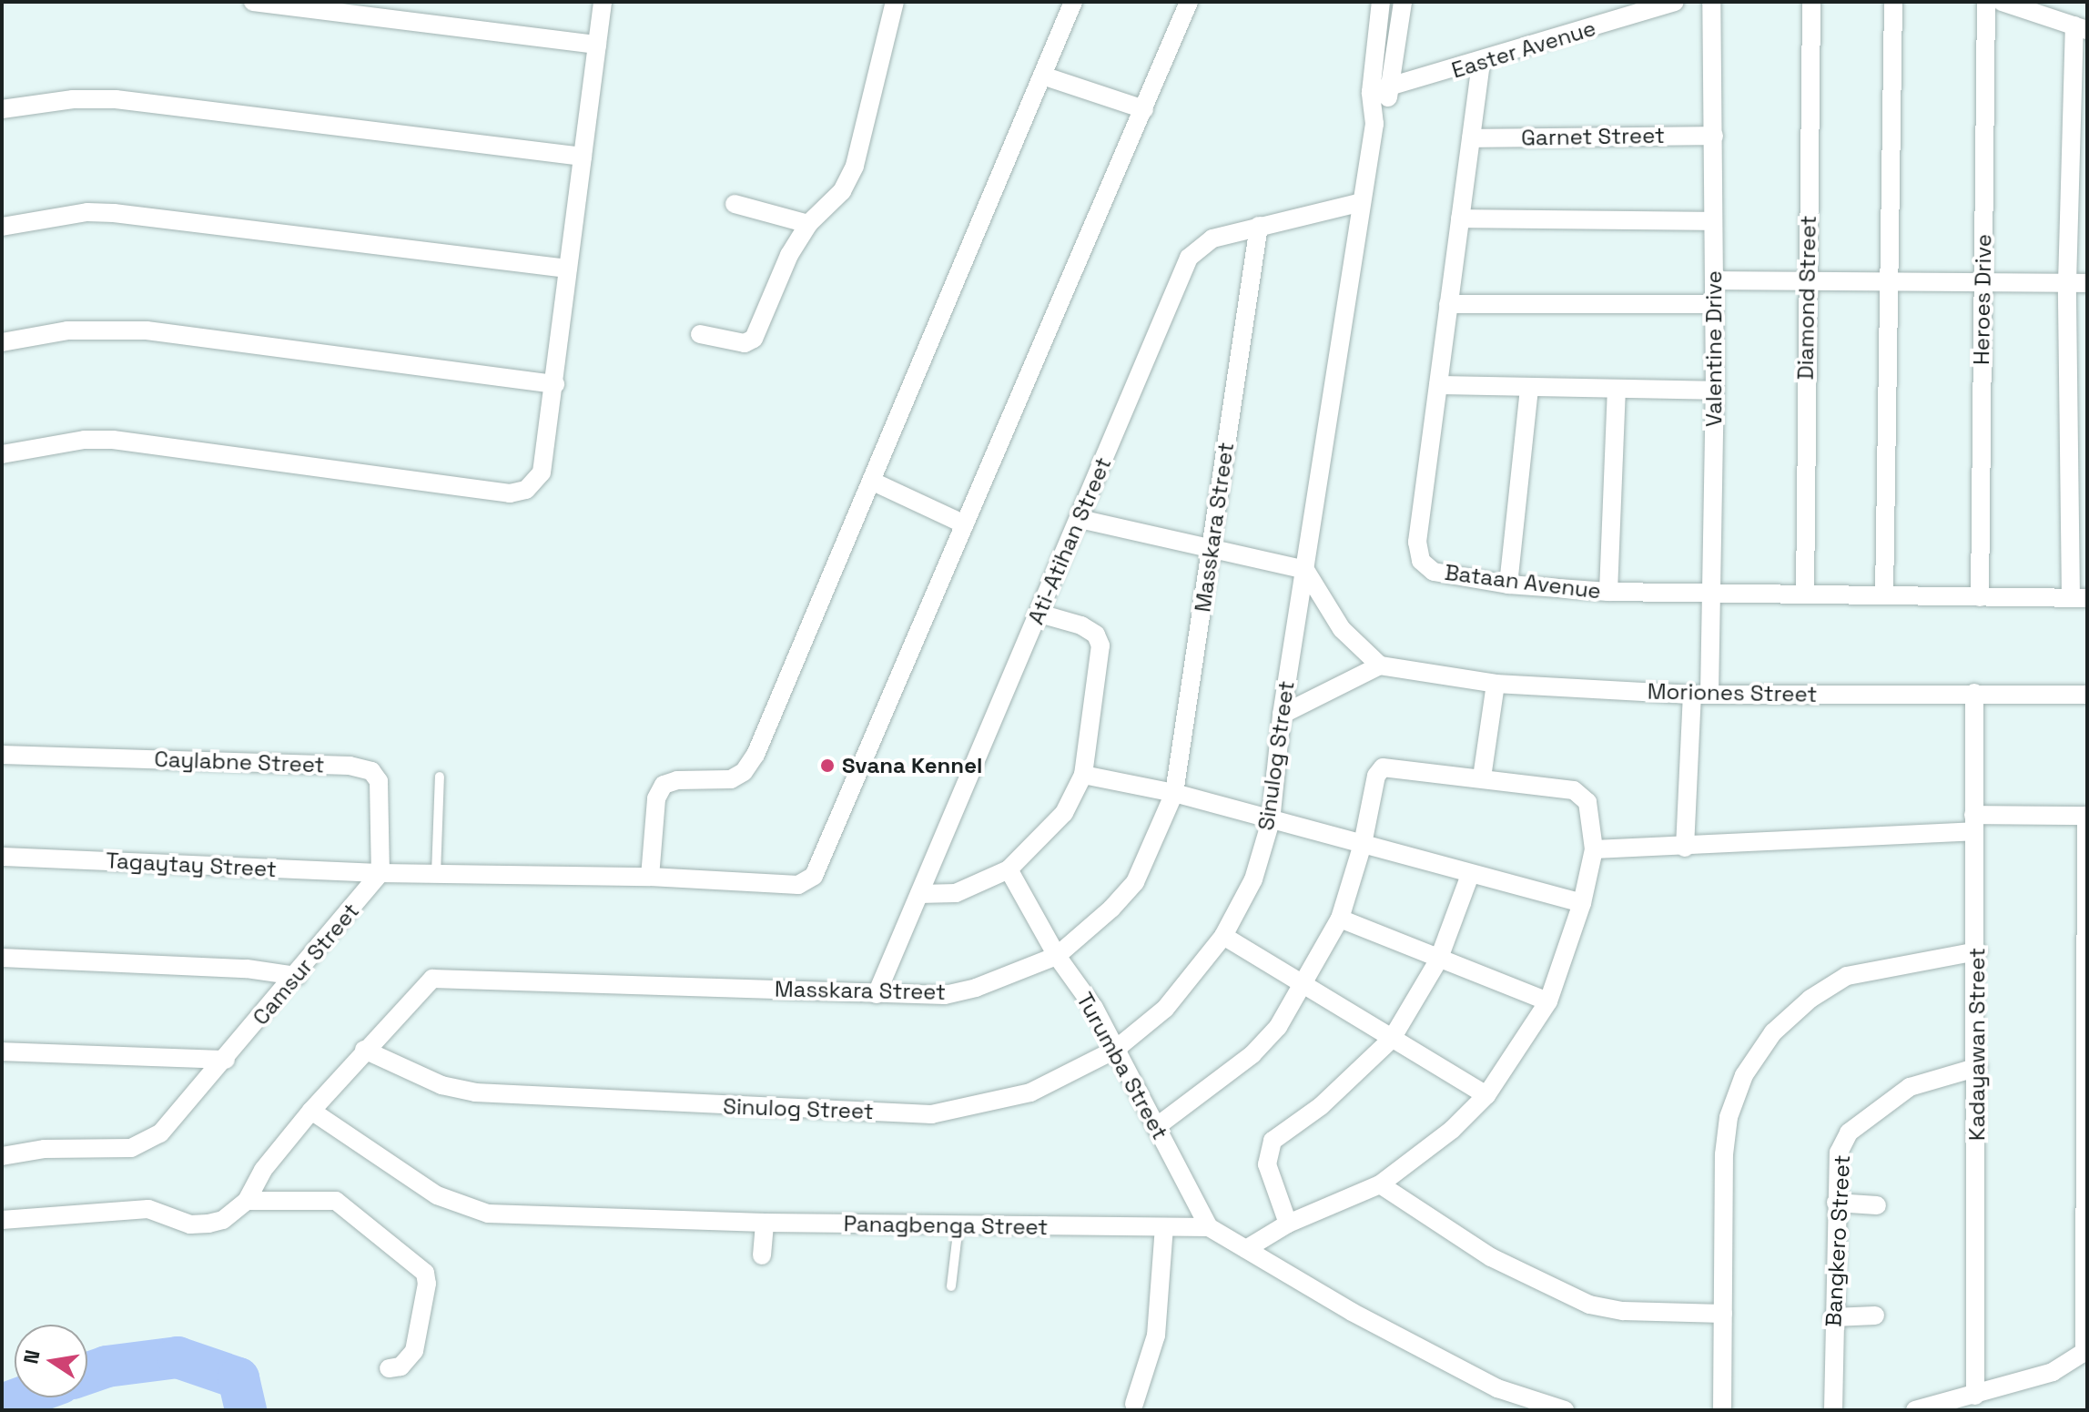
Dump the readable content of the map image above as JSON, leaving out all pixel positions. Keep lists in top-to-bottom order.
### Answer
{
  "streets": {
    "street": [
      "Easter Avenue",
      "Garnet Street",
      "Diamond Street",
      "Heroes Drive",
      "Valentine Drive",
      "Masskara Street",
      "Ati-Atihan Street",
      "Bataan Avenue",
      "Moriones Street",
      "Sinulog Street",
      "Caylabne Street",
      "Tagaytay Street",
      "Camsur Street",
      "Kadayawan Street",
      "Turumba Street",
      "Panagbenga Street",
      "Bangkero Street"
    ]
  },
  "crossings": [
    ["Easter Avenue", "Bataan Avenue"],
    ["Garnet Street", "Valentine Drive"],
    ["Garnet Street", "Bataan Avenue"],
    ["Diamond Street", "Bataan Avenue"],
    ["Heroes Drive", "Bataan Avenue"],
    ["Valentine Drive", "Bataan Avenue"],
    ["Valentine Drive", "Moriones Street"],
    ["Masskara Street", "Ati-Atihan Street"],
    ["Masskara Street", "Sinulog Street"],
    ["Masskara Street", "Turumba Street"],
    ["Masskara Street", "Panagbenga Street"],
    ["Ati-Atihan Street", "Sinulog Street"],
    ["Moriones Street", "Kadayawan Street"],
    ["Sinulog Street", "Turumba Street"],
    ["Caylabne Street", "Tagaytay Street"],
    ["Caylabne Street", "Camsur Street"],
    ["Tagaytay Street", "Camsur Street"],
    ["Kadayawan Street", "Bangkero Street"],
    ["Turumba Street", "Panagbenga Street"]
  ],
  "places": ["Svana Kennel"],
  "north": "left"
}
